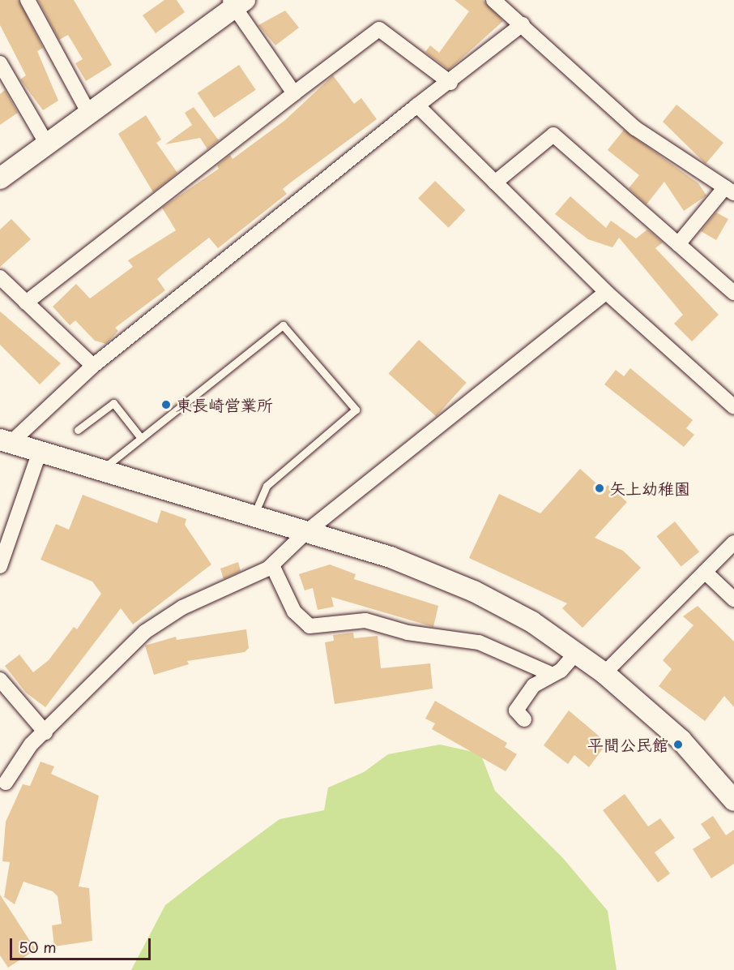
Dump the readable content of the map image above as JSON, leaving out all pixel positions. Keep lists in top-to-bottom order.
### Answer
{
  "places": ["東長崎営業所", "矢上幼稚園", "平間公民館"],
  "scale_bar": "50 m"
}
